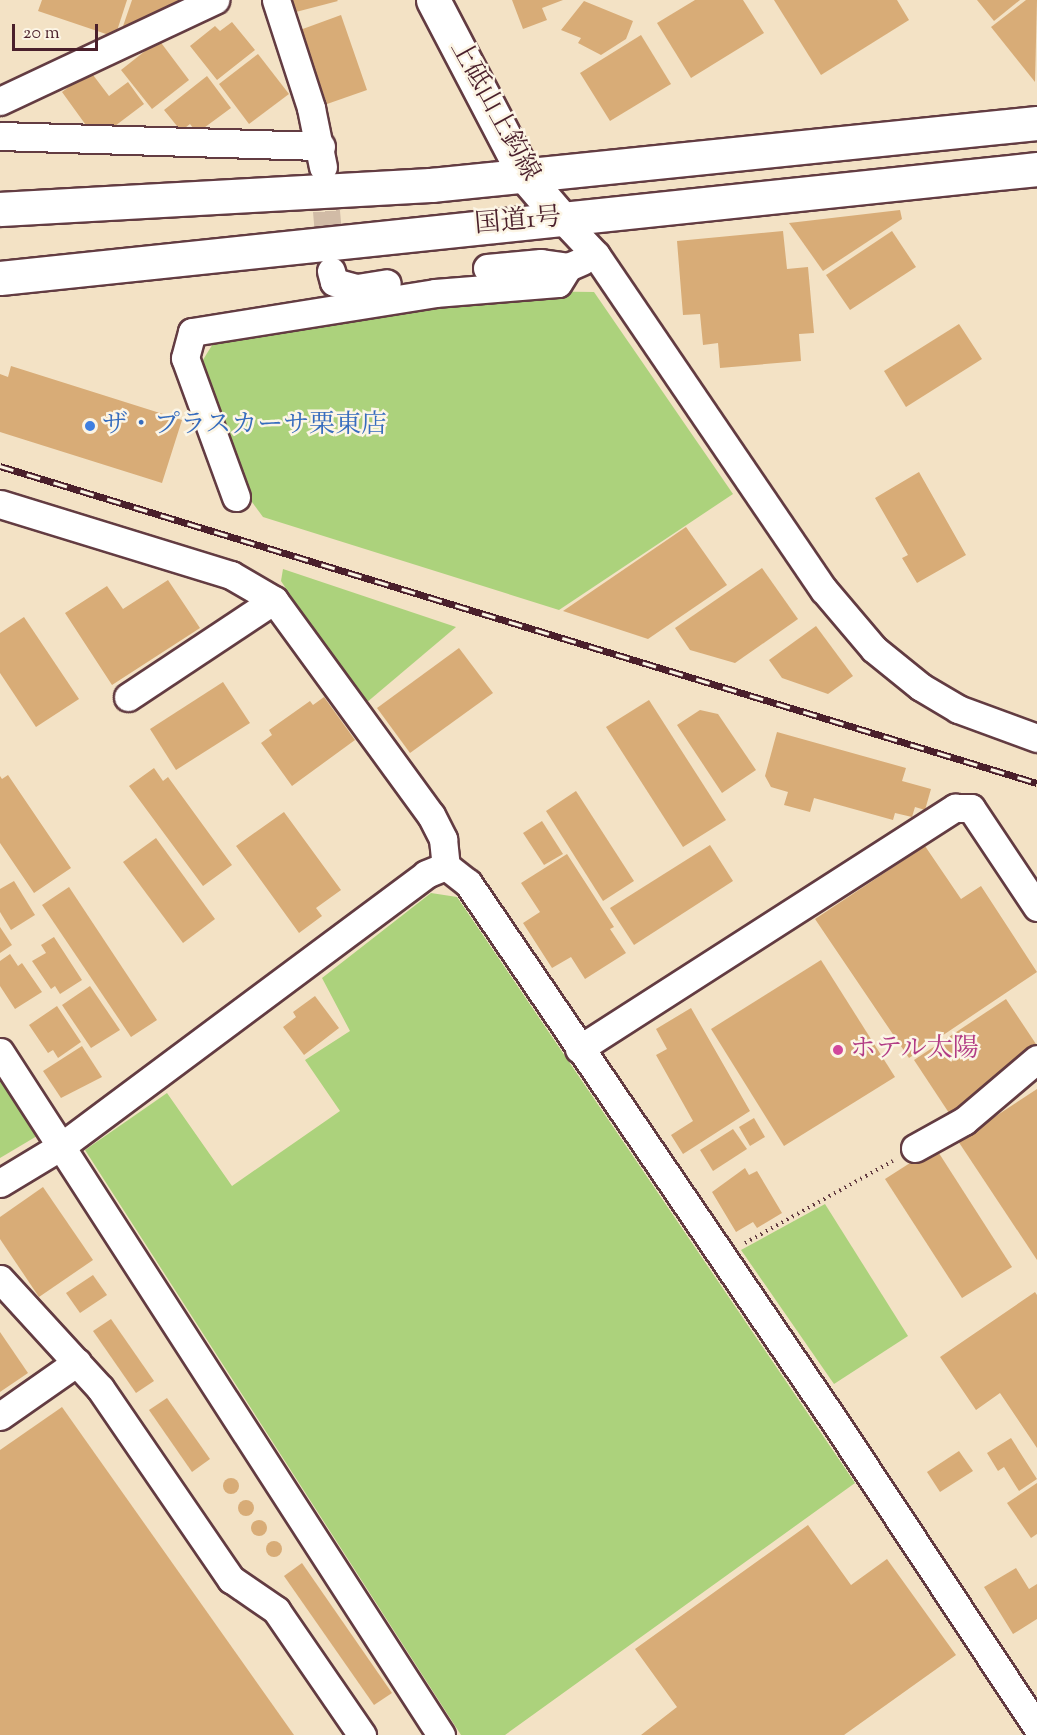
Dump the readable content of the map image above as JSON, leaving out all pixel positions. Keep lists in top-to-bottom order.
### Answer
{
  "streets": {
    "main road": ["上砥山上鈎線", "国道1号"]
  },
  "crossings": [
    ["上砥山上鈎線", "国道1号"]
  ],
  "places": ["ザ・プラスカーサ栗東店", "ホテル太陽"],
  "scale_bar": "20 m"
}
